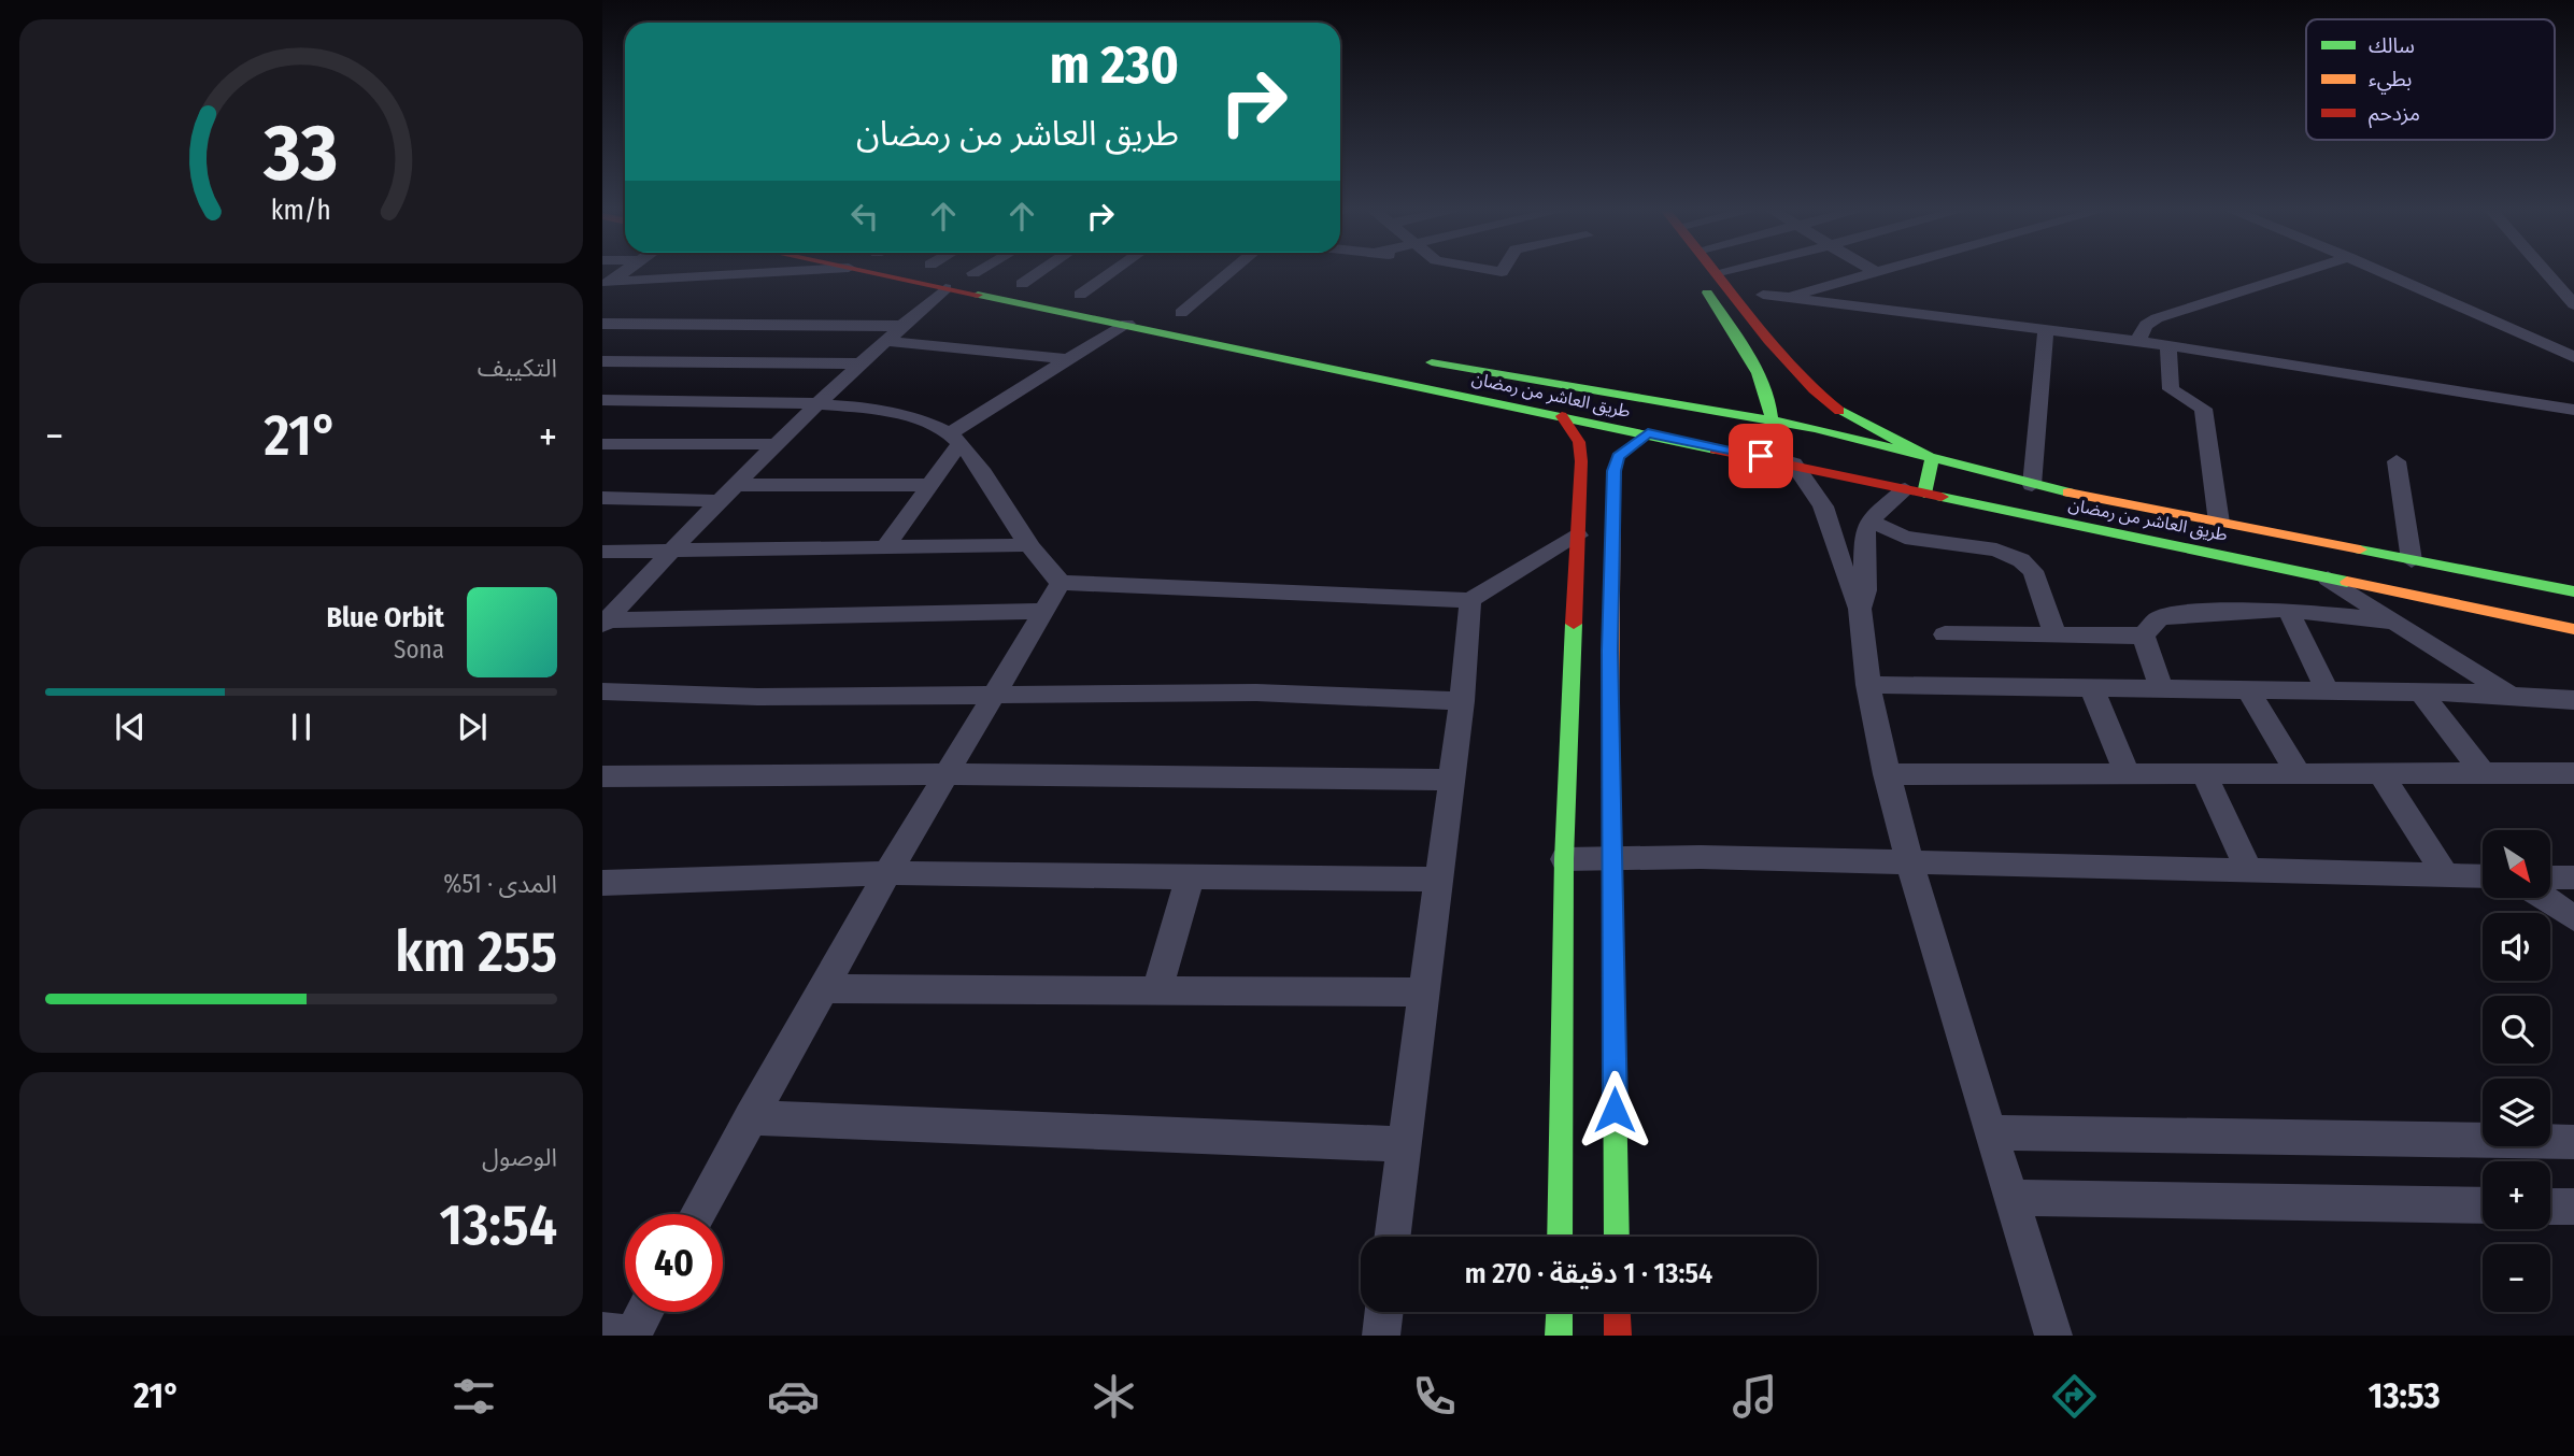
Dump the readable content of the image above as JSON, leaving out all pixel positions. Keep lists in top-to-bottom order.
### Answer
{
  "streets": {
    "main road": ["طريق العاشر من رمضان"]
  },
  "legend": ["سالك", "بطيء", "مزدحم"],
  "north": "bottom right",
  "page": {
    "turn": ["230 m", "طريق العاشر من رمضان"],
    "tile": [
      "التكييف",
      ["المدى · 51%", "255 km"],
      ["الوصول", "13:54"]
    ],
    "heat": ["−", "21°", "+"],
    "song": ["Blue Orbit", "Sona"],
    "map_buttons": ["+", "−"],
    "limit": "40",
    "trip": "13:54 · 1 دقيقة · 270 m",
    "tabs": ["13:53", "21°"],
    "gauge": ["33", "km/h"]
  }
}
